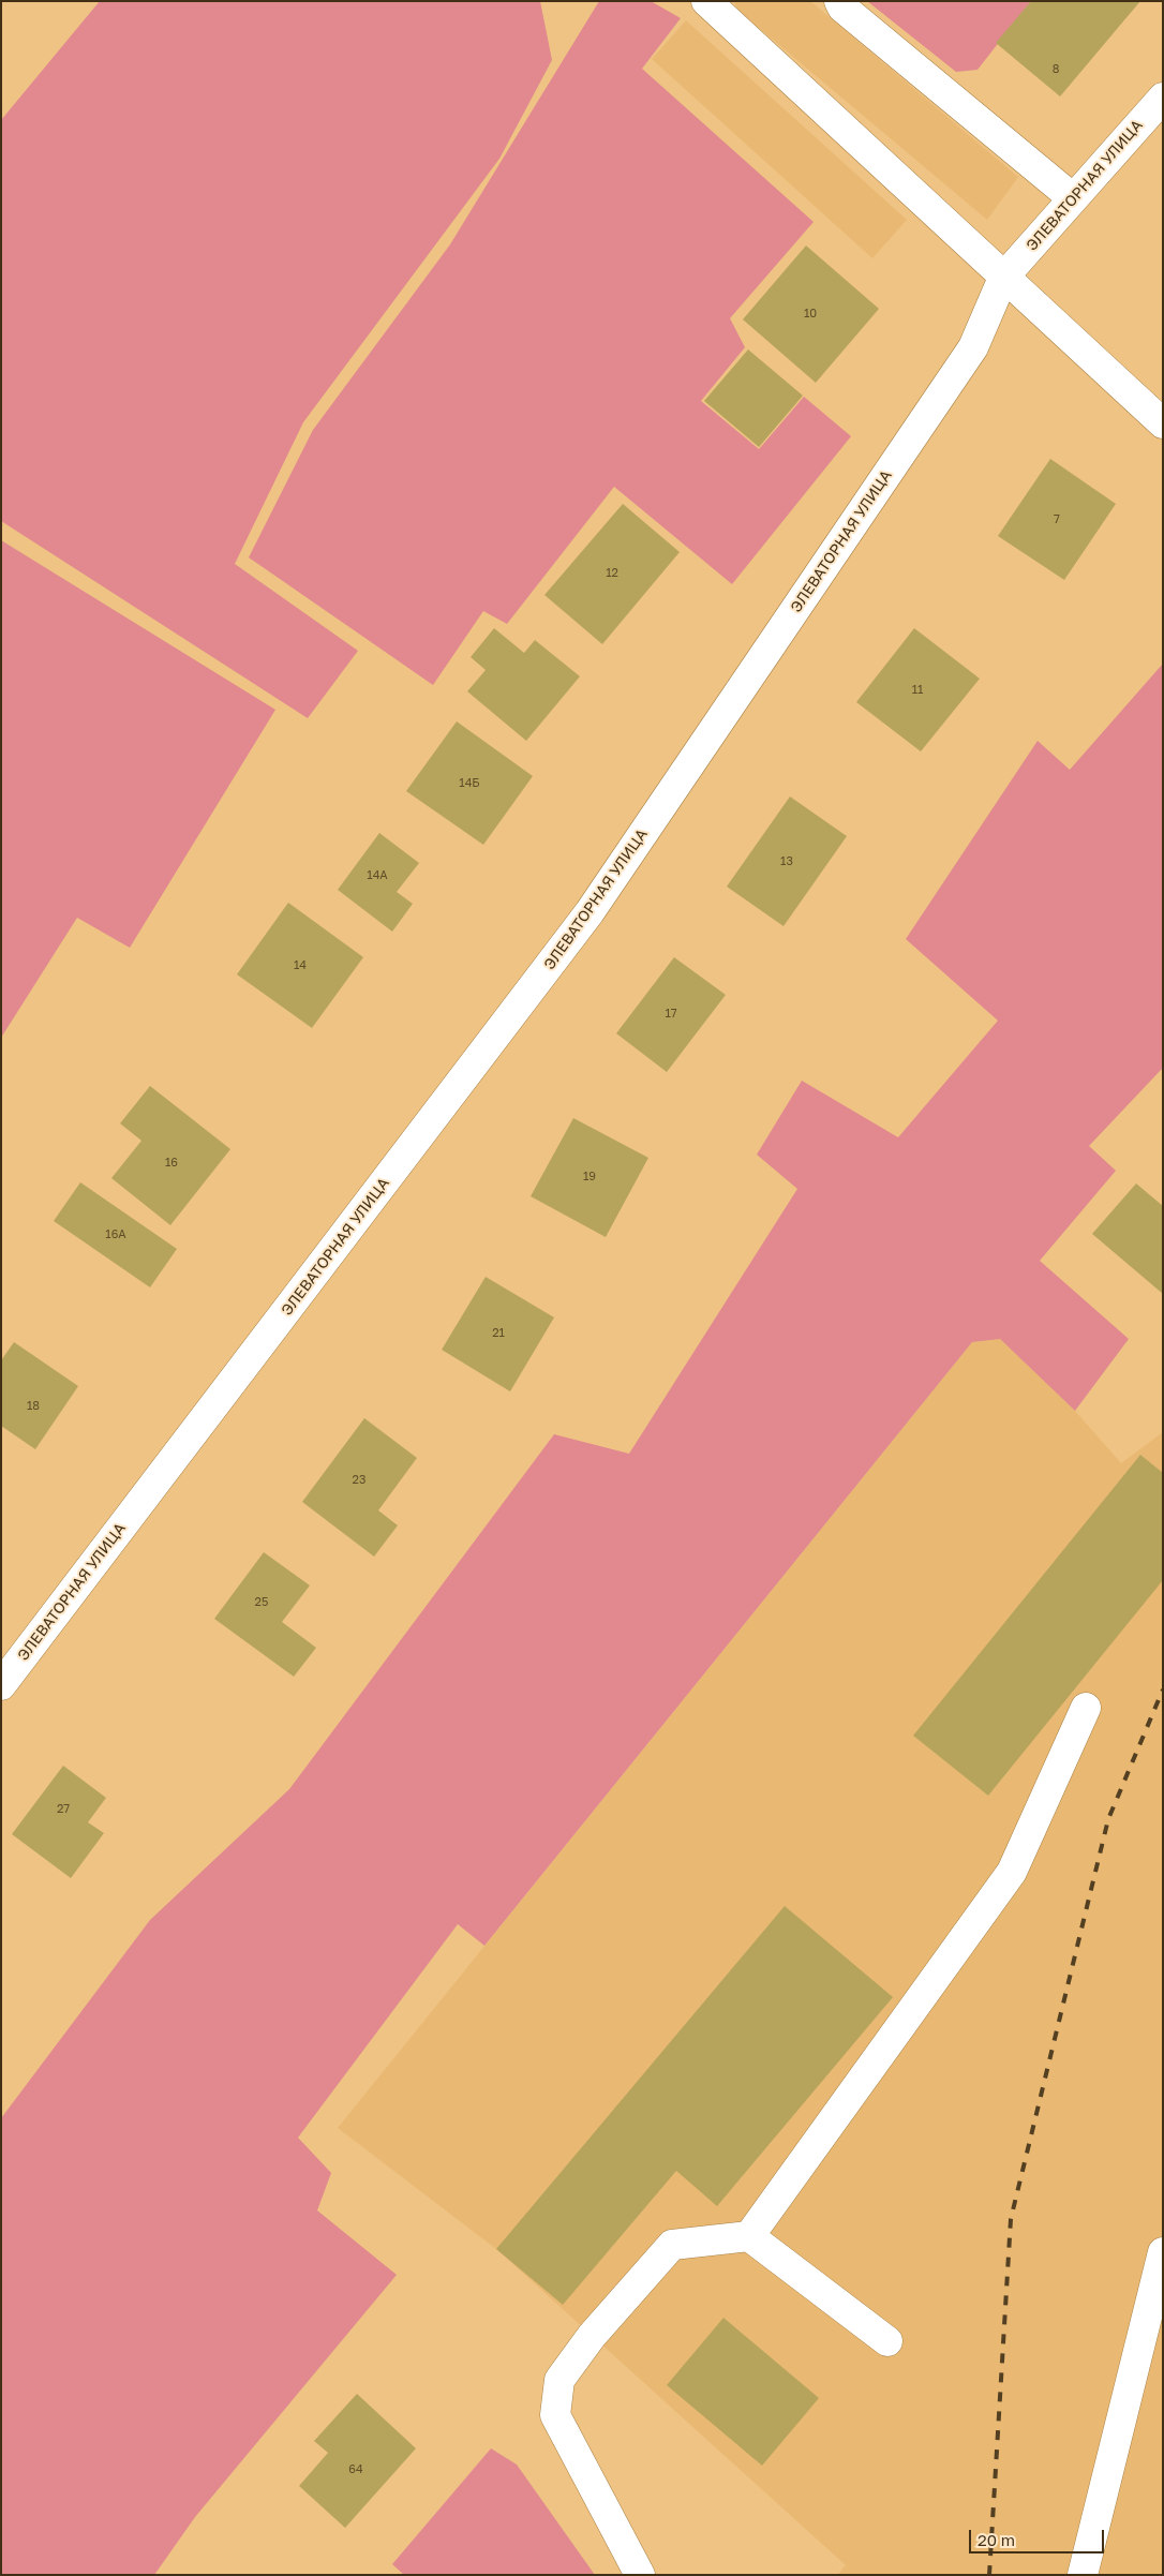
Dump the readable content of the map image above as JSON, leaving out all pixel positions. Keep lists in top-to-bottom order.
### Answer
{
  "streets": {
    "street": ["ЭЛЕВАТОРНАЯ УЛИЦА"]
  },
  "house_numbers": [
    "8",
    "10",
    "7",
    "12",
    "11",
    "14Б",
    "13",
    "14А",
    "14",
    "17",
    "16",
    "19",
    "16А",
    "21",
    "18",
    "23",
    "25",
    "27",
    "64"
  ],
  "scale_bar": "20 m"
}
